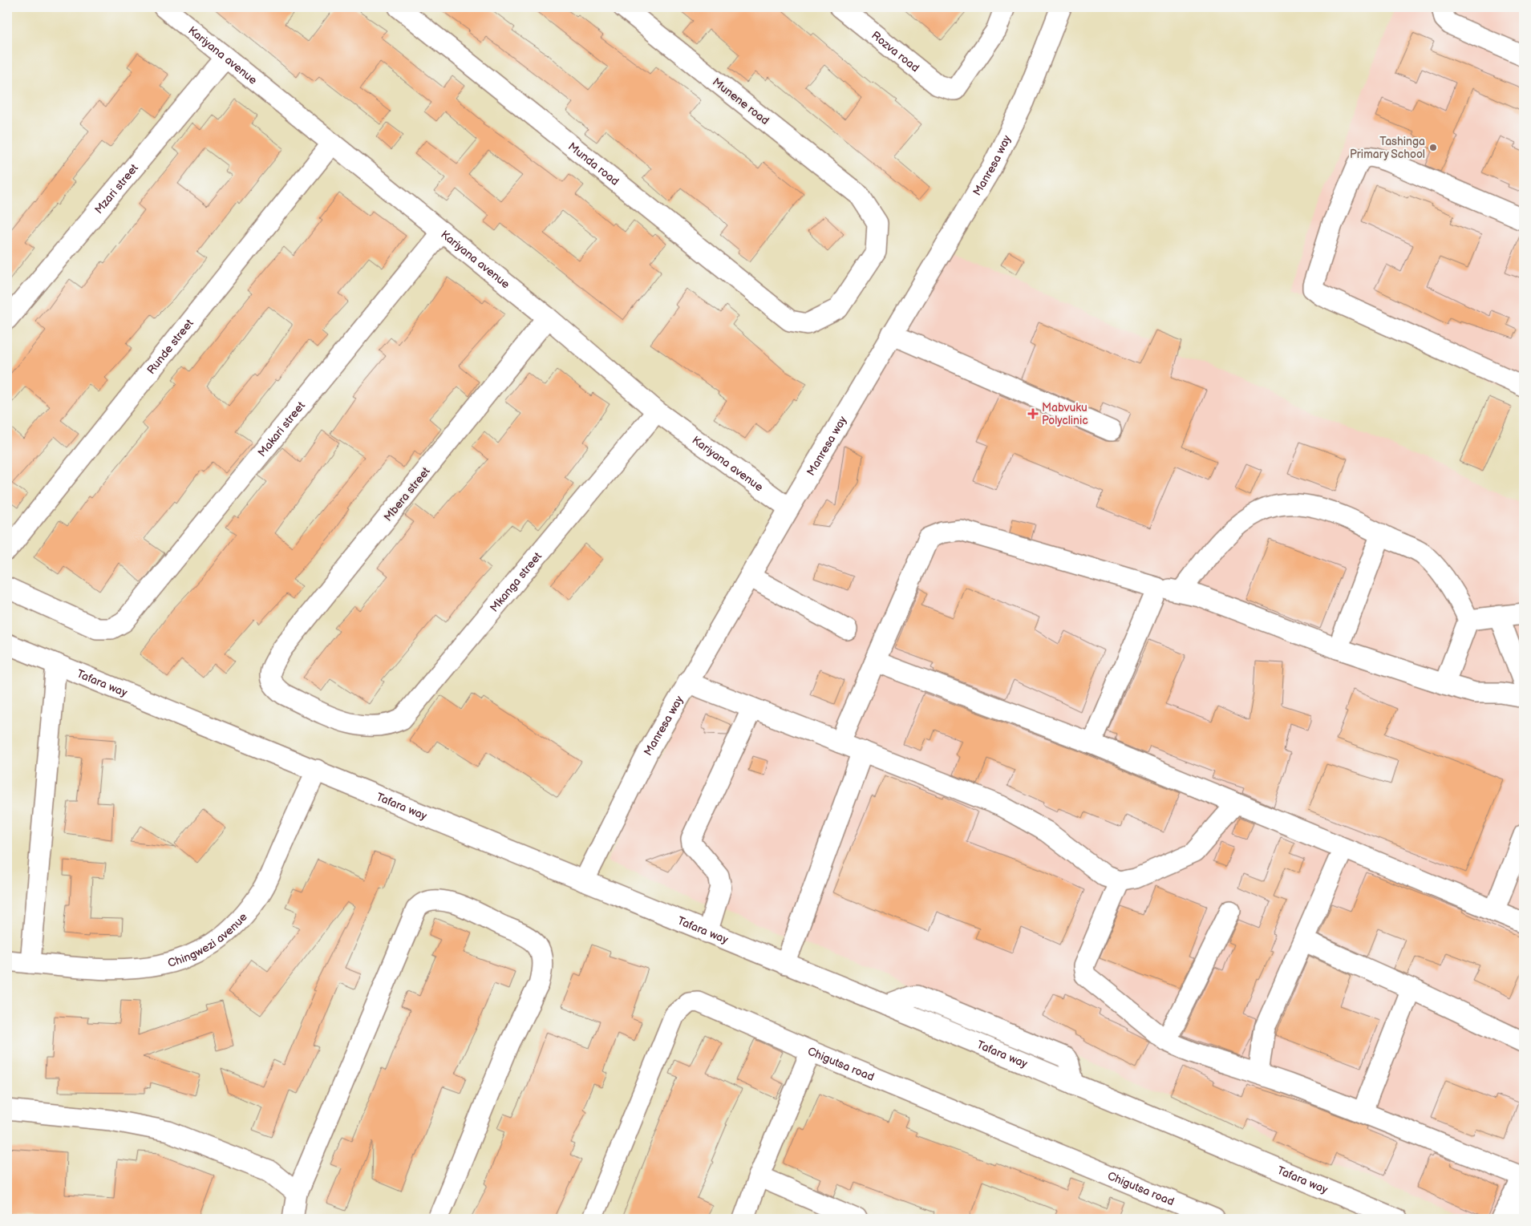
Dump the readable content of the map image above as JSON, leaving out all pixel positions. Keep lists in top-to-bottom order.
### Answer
{
  "streets": {
    "street": [
      "Rozva road",
      "Kariyana avenue",
      "Munene road",
      "Munda road",
      "Manresa way",
      "Mzari street",
      "Runde street",
      "Makari street",
      "Mbera street",
      "Mkanga street",
      "Tafara way",
      "Chingwezi avenue",
      "Chigutsa road"
    ]
  },
  "crossings": [
    ["Kariyana avenue", "Manresa way"],
    ["Kariyana avenue", "Mzari street"],
    ["Kariyana avenue", "Runde street"],
    ["Kariyana avenue", "Makari street"],
    ["Kariyana avenue", "Mbera street"],
    ["Kariyana avenue", "Mkanga street"],
    ["Munene road", "Munda road"],
    ["Manresa way", "Tafara way"],
    ["Mbera street", "Mkanga street"],
    ["Tafara way", "Chingwezi avenue"]
  ],
  "places": {
    "other": ["Tashinga Primary School"],
    "health": ["Mabvuku Polyclinic"]
  }
}
